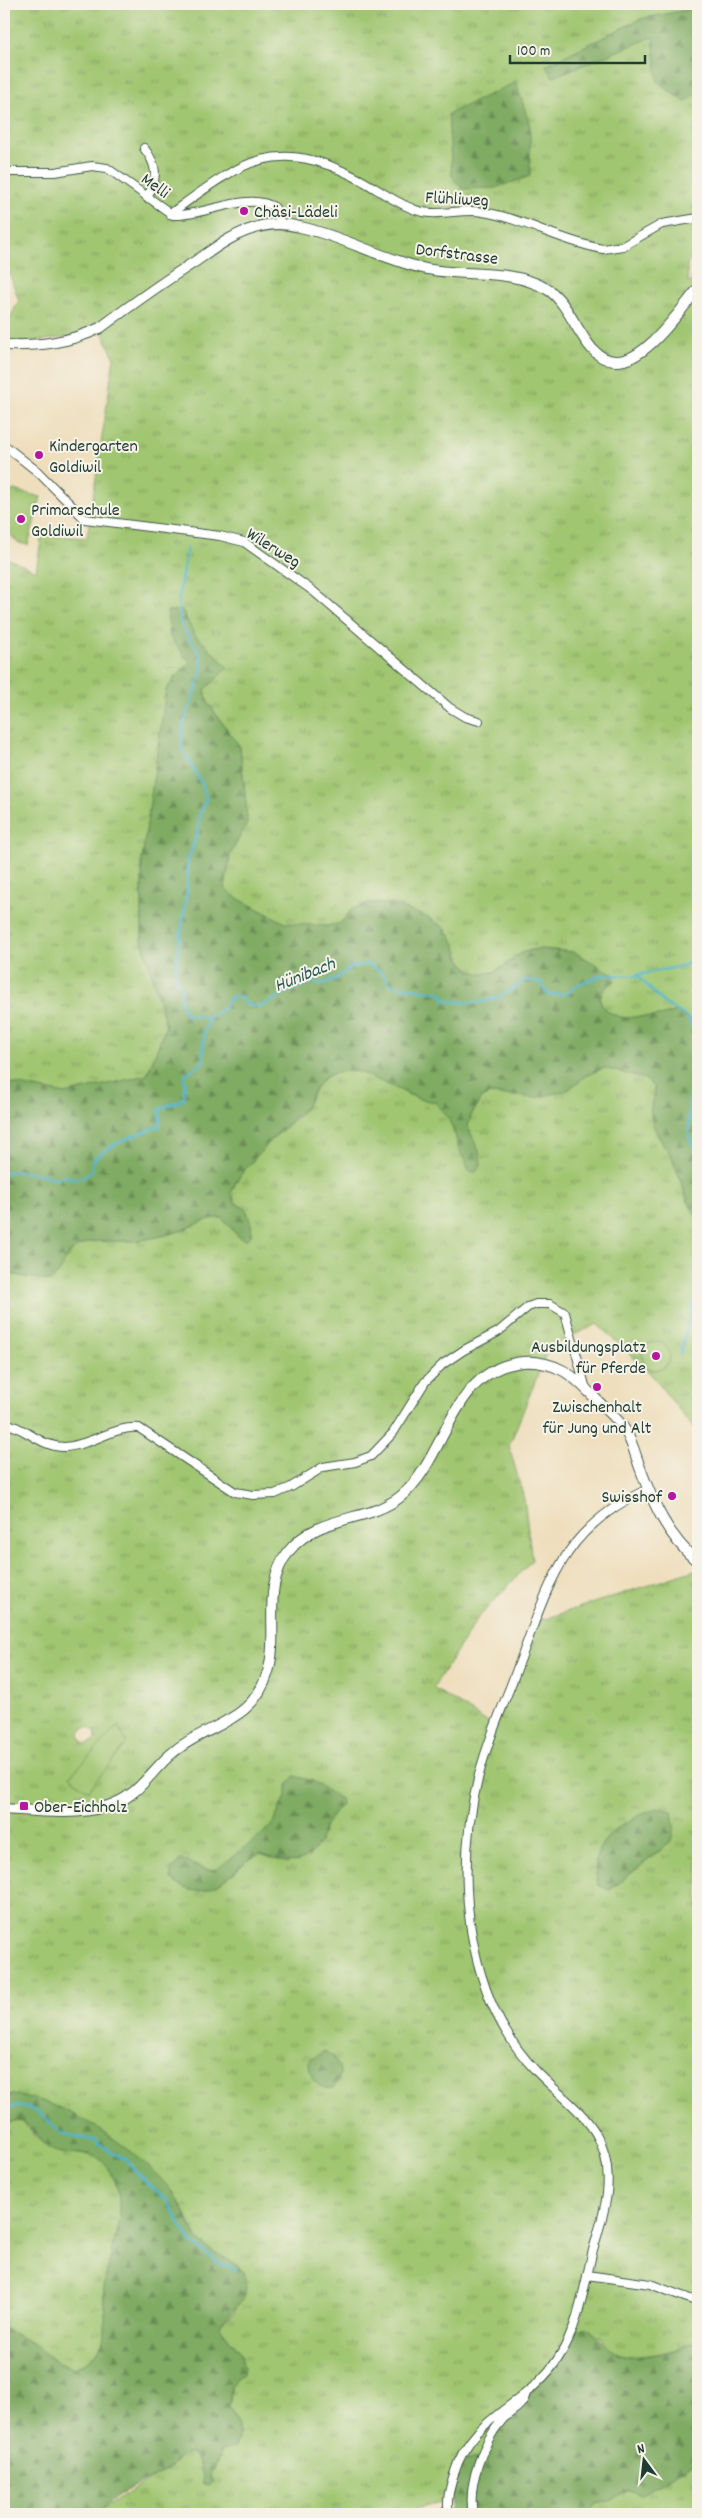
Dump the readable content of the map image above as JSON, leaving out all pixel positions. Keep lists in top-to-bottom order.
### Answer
{
  "streets": {
    "street": [
      "Melli",
      "Flühliweg",
      "Dorfstrasse",
      "Wilerweg"
    ]
  },
  "crossings": [
    ["Melli", "Flühliweg"],
    ["Melli", "Dorfstrasse"]
  ],
  "water": ["Hünibach"],
  "places": {
    "other": [
      "Chäsi-Lädeli",
      "Kindergarten Goldiwil",
      "Primarschule Goldiwil",
      "Ausbildungsplatz für Pferde",
      "Zwischenhalt für Jung und Alt",
      "Swisshof"
    ],
    "transit": ["Ober-Eichholz"]
  },
  "scale_bar": "100 m",
  "north": "top"
}
